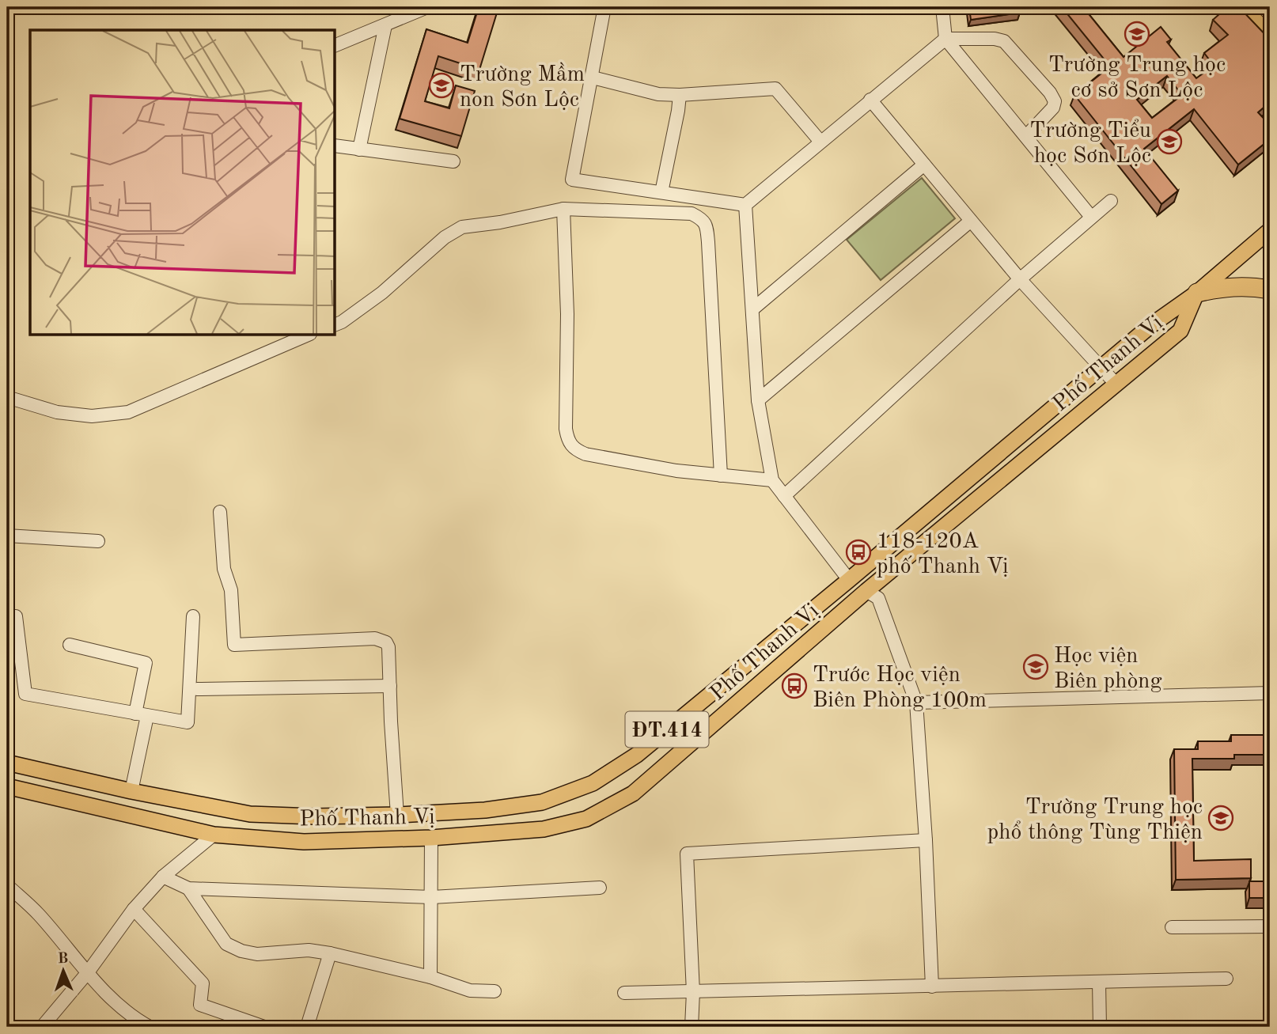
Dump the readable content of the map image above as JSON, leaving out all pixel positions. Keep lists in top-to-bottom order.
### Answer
{
  "streets": {
    "main road": ["Phố Thanh Vị", "ĐT.414"]
  },
  "places": {
    "school or university": [
      "Trường Trung học cơ sở Sơn Lộc",
      "Trường Mầm non Sơn Lộc",
      "Trường Tiểu học Sơn Lộc",
      "Học viện Biên phòng",
      "Trường Trung học phổ thông Tùng Thiện"
    ],
    "bus stop": ["118-120A phố Thanh Vị", "Trước Học viện Biên Phòng 100m"]
  },
  "north": "top"
}
